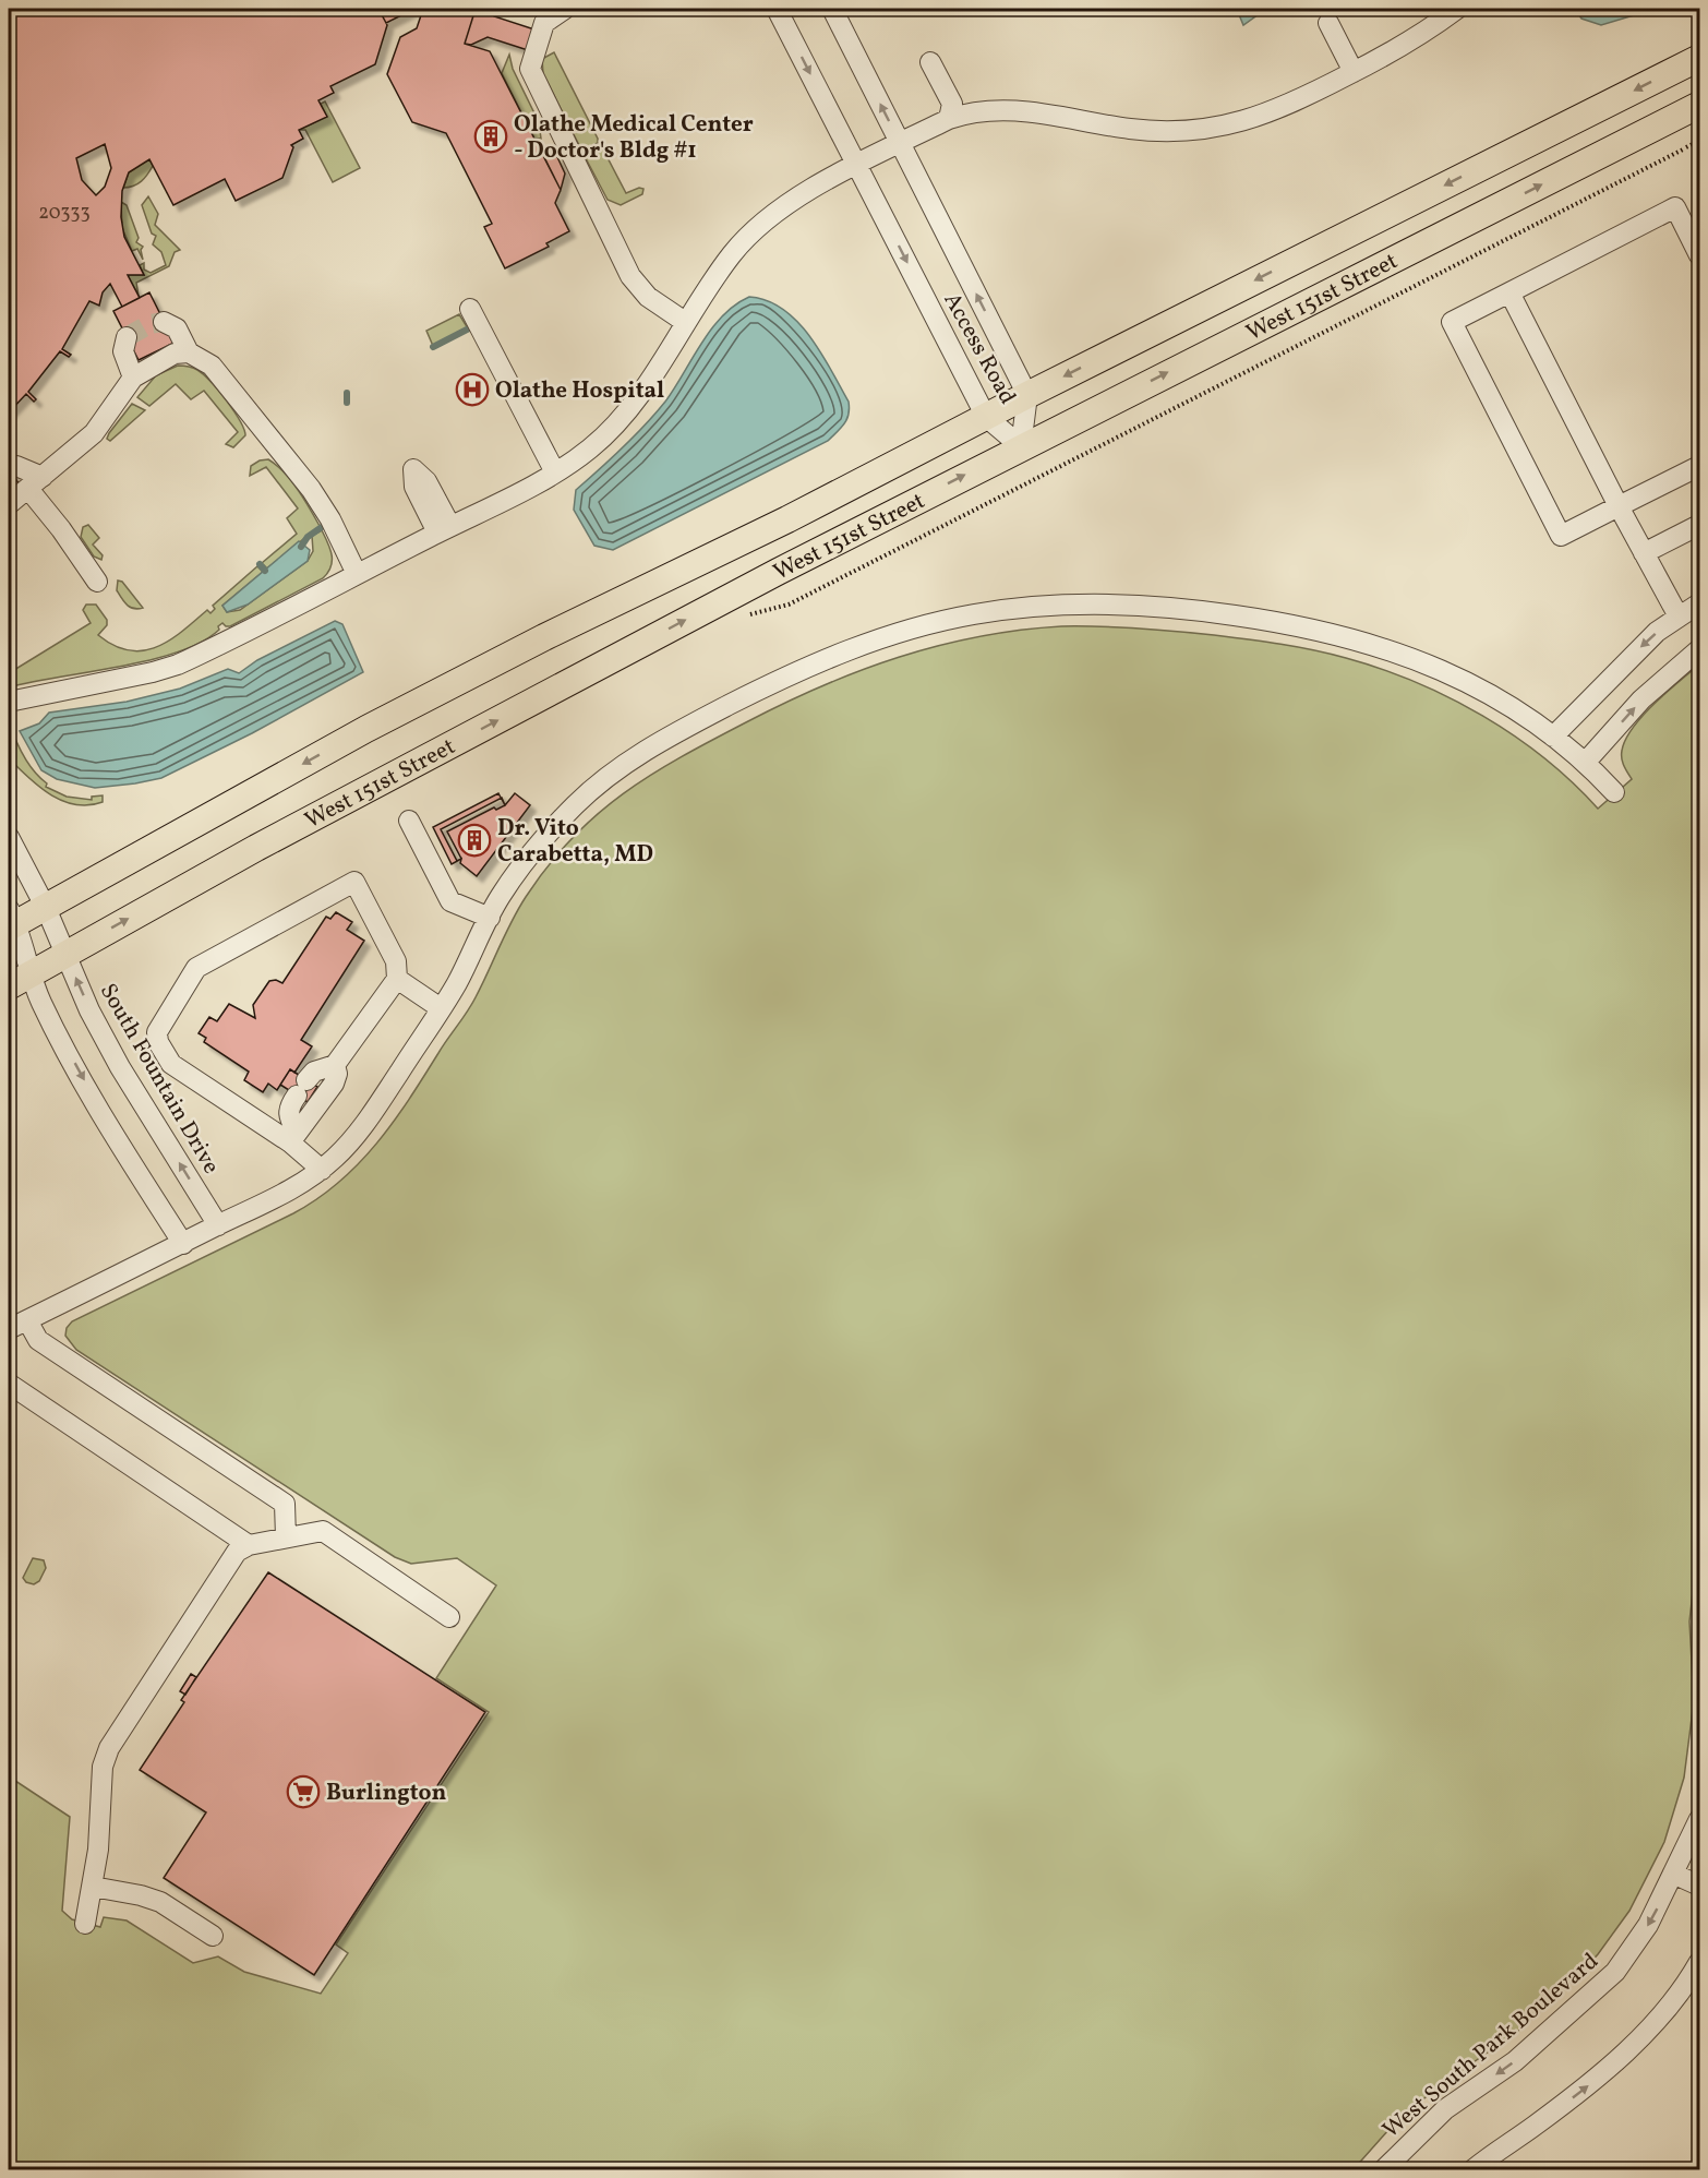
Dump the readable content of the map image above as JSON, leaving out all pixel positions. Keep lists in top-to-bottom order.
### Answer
{
  "streets": {
    "main road": ["West 151st Street"],
    "street": ["Access Road", "South Fountain Drive", "West South Park Boulevard"]
  },
  "crossings": [
    ["West 151st Street", "Access Road"],
    ["West 151st Street", "South Fountain Drive"]
  ],
  "places": {
    "building": ["Olathe Medical Center - Doctor's Bldg #1", "Dr. Vito Carabetta, MD"],
    "hospital": ["Olathe Hospital"],
    "supermarket": ["Burlington"]
  },
  "house_numbers": ["20333"]
}
